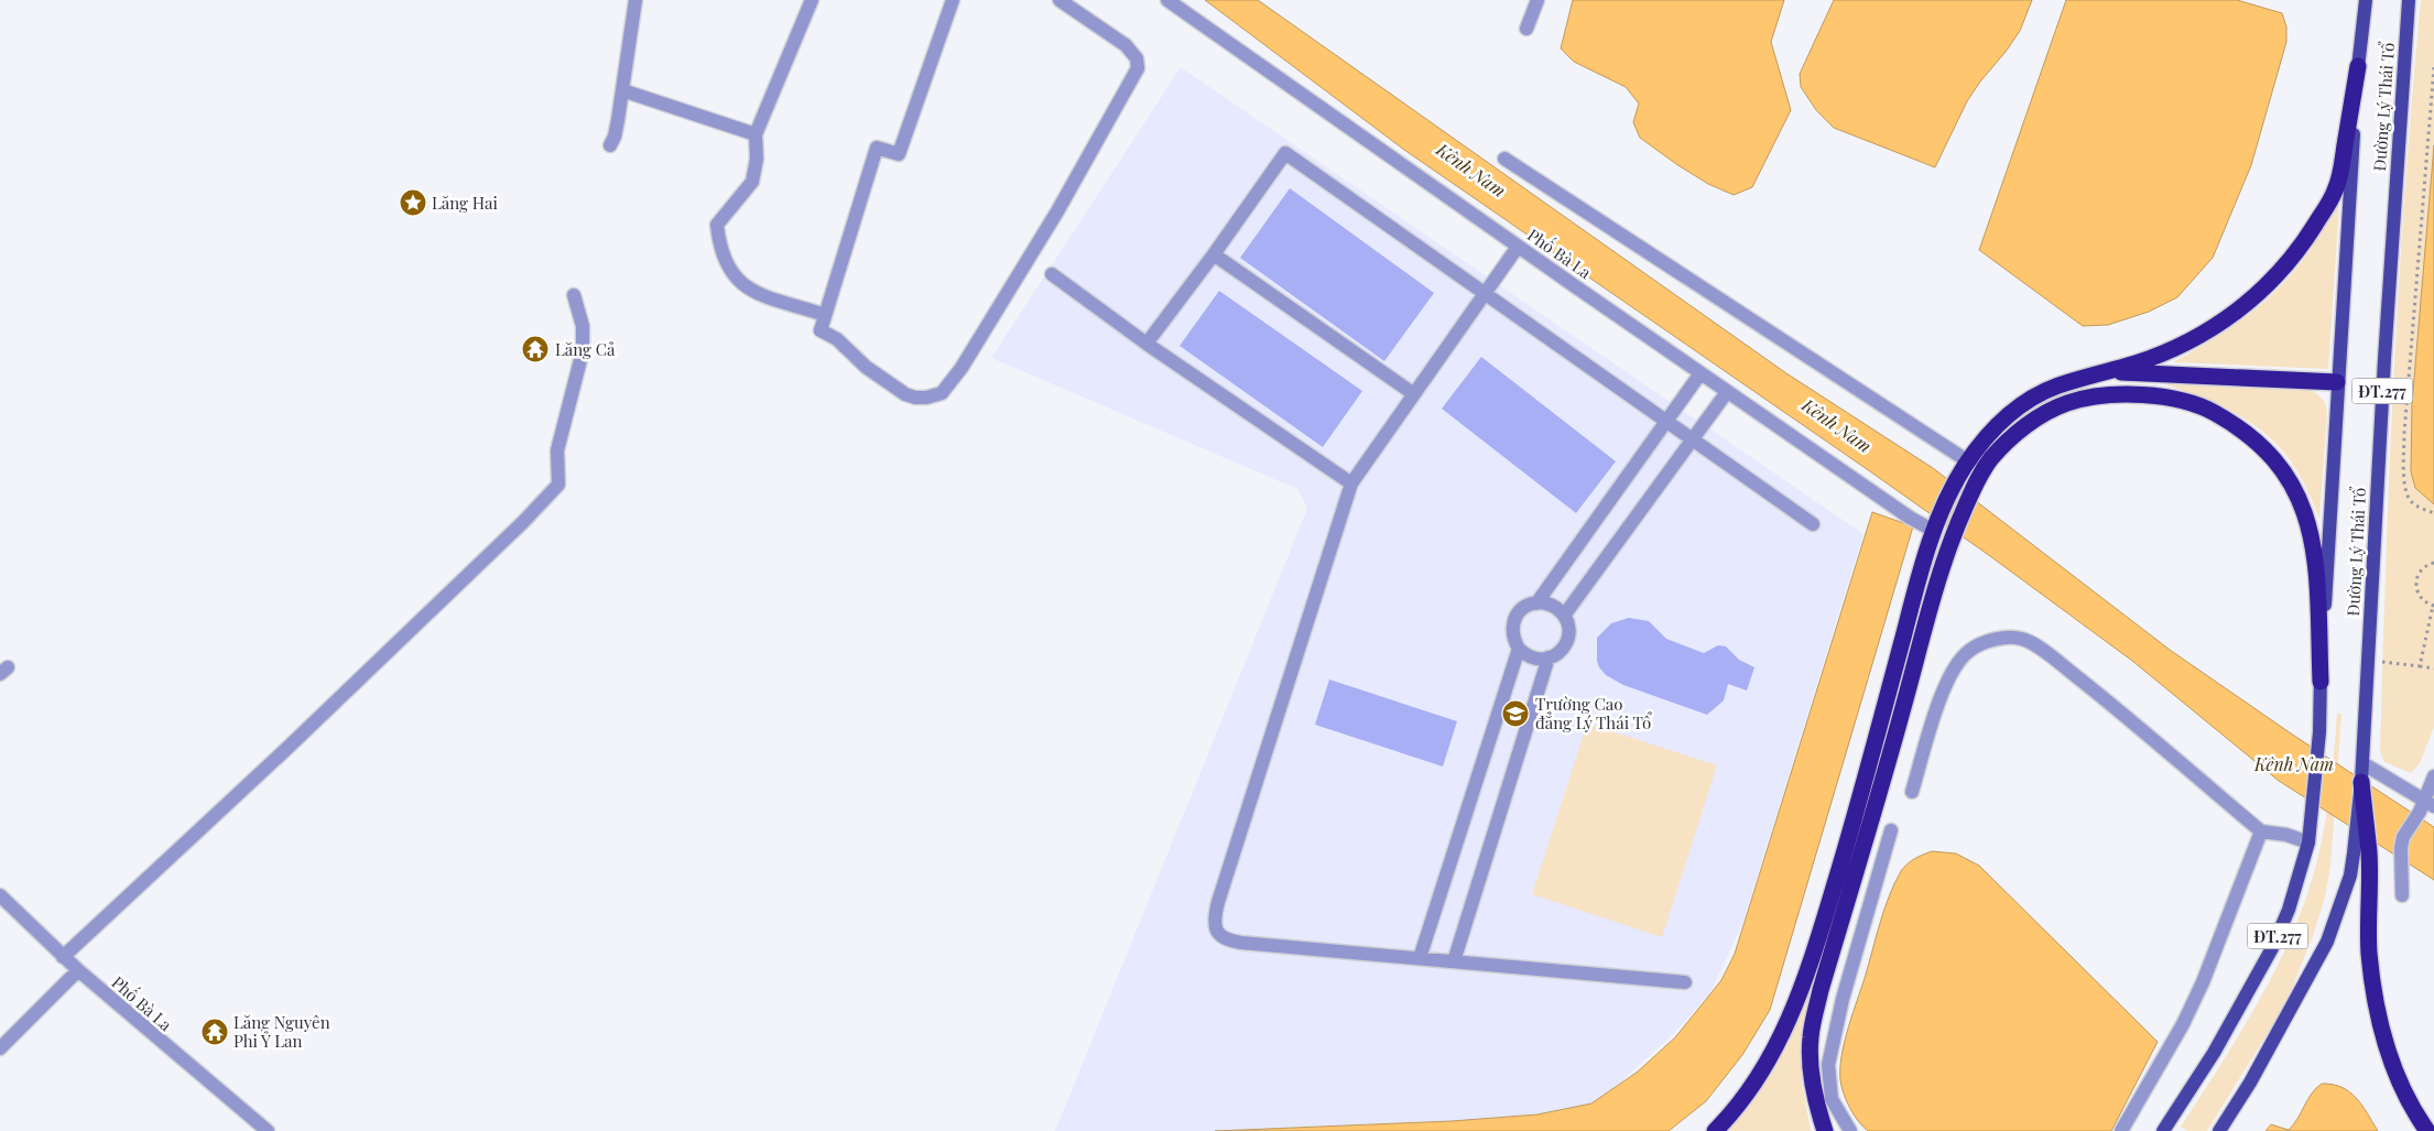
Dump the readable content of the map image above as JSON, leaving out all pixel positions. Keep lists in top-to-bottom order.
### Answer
{
  "streets": {
    "main road": ["Đường Lý Thái Tổ", "ĐT.277"],
    "street": ["Phố Bà La"]
  },
  "water": ["Kênh Nam"],
  "places": {
    "place": ["Lăng Hai"],
    "temple": ["Lăng Cả", "Lăng Nguyên Phi Ỷ Lan"],
    "school or university": ["Trường Cao đẳng Lý Thái Tổ"]
  }
}
